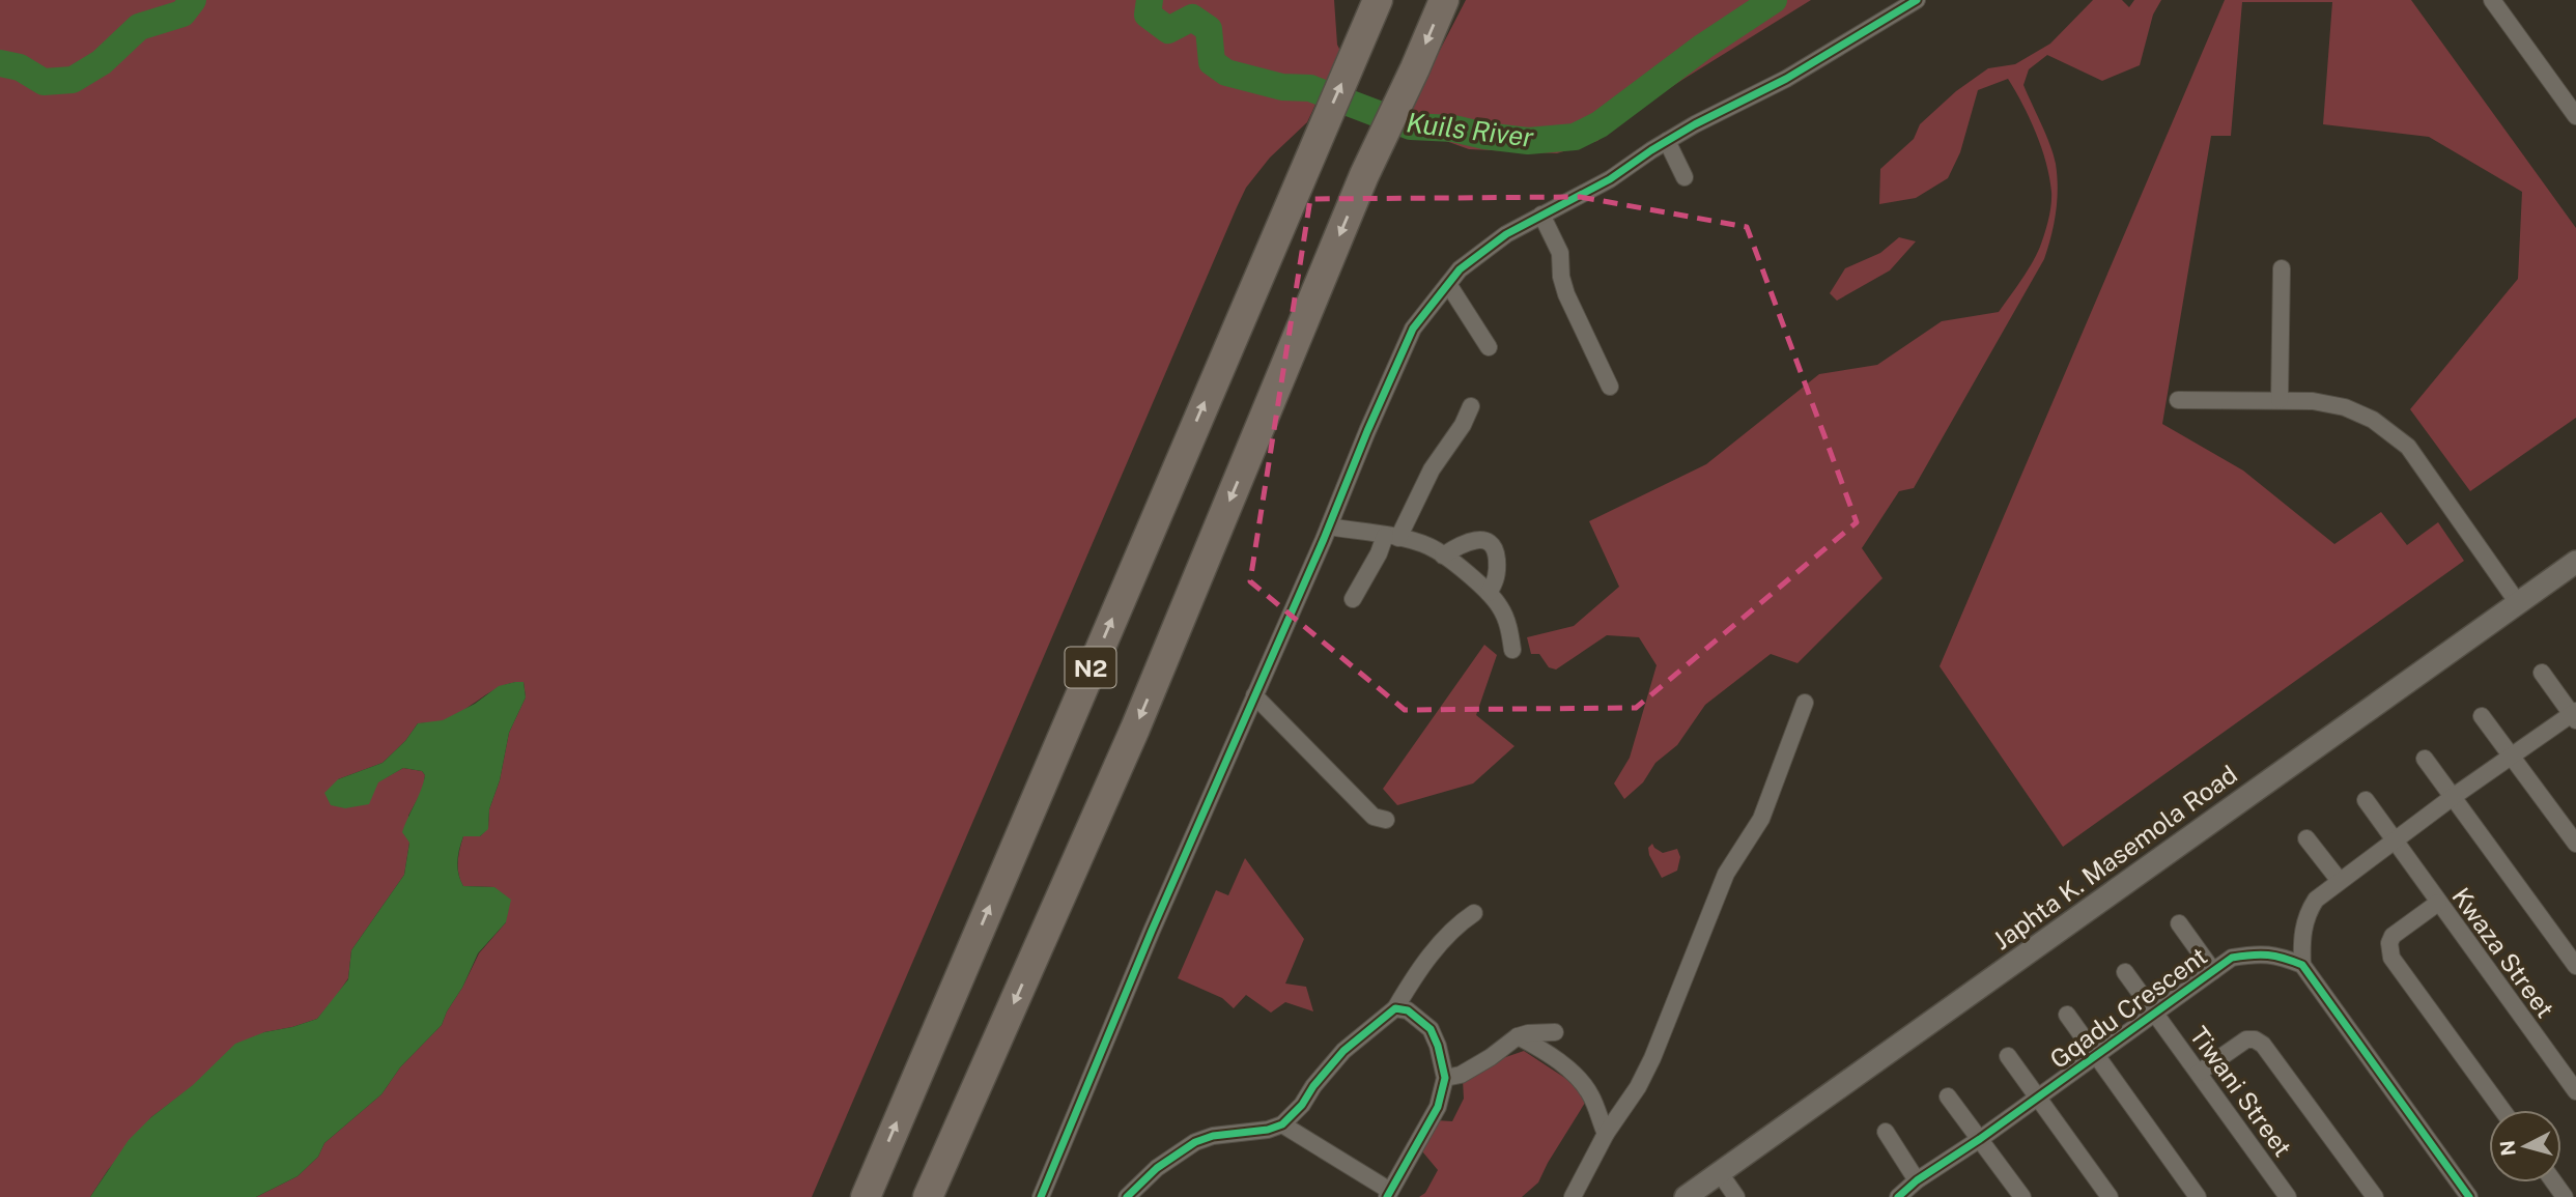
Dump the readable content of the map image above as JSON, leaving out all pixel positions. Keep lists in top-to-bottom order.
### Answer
{
  "streets": {
    "highway": ["N2"],
    "main road": ["Japhta K. Masemola Road"],
    "street": ["Kwaza Street", "Gqadu Crescent", "Tiwani Street"]
  },
  "crossings": [
    ["Gqadu Crescent", "Tiwani Street"]
  ],
  "water": ["Kuils River"],
  "north": "left"
}
